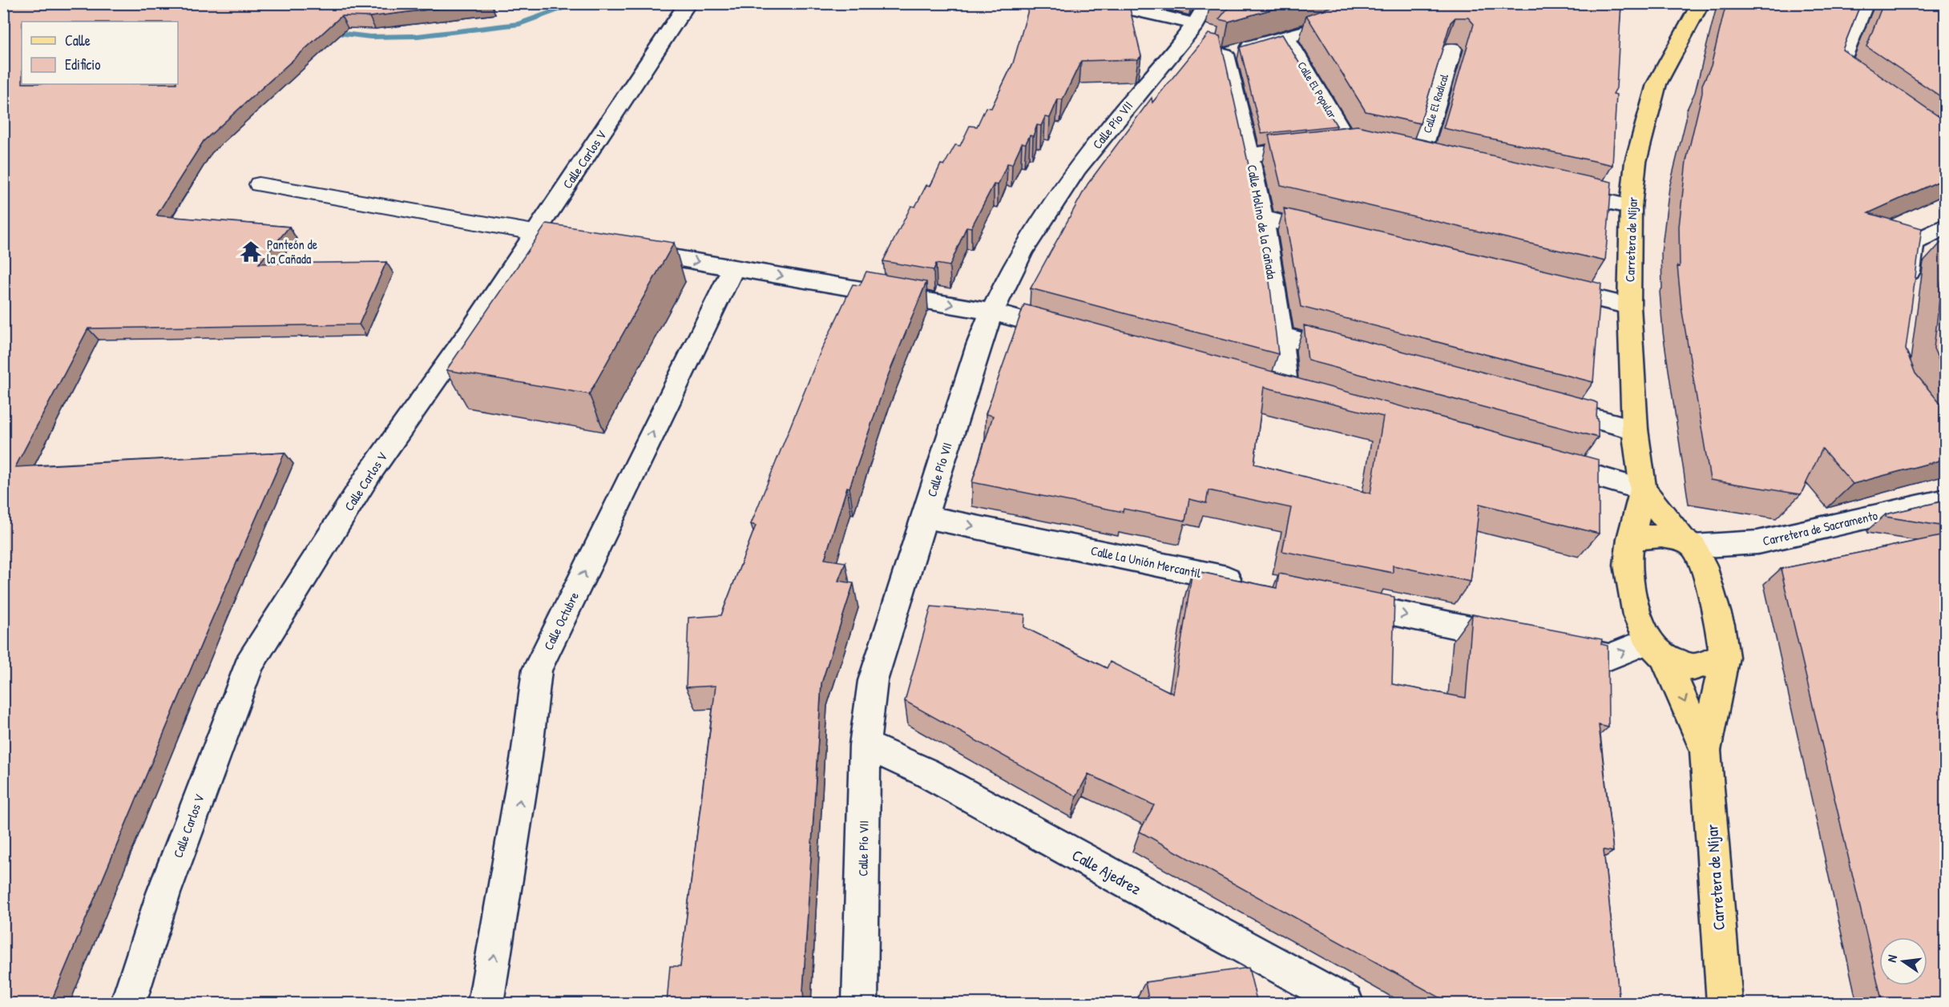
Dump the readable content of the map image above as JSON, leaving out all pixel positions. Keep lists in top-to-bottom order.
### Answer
{
  "streets": {
    "main road": ["Carretera de Níjar"],
    "street": [
      "Calle El Popular",
      "Calle El Radical",
      "Calle Pío VII",
      "Calle Carlos V",
      "Calle Molino de la Cañada",
      "Carretera de Sacramento",
      "Calle La Unión Mercantil",
      "Calle Octubre",
      "Calle Ajedrez"
    ]
  },
  "crossings": [
    ["Calle El Popular", "Calle Molino de la Cañada"],
    ["Calle Pío VII", "Calle Molino de la Cañada"],
    ["Calle Pío VII", "Calle La Unión Mercantil"],
    ["Calle Pío VII", "Calle Ajedrez"]
  ],
  "one_way": ["Calle Octubre"],
  "places": {
    "temple": ["Panteón de la Cañada"]
  },
  "legend": ["Calle", "Edificio"],
  "north": "left"
}
